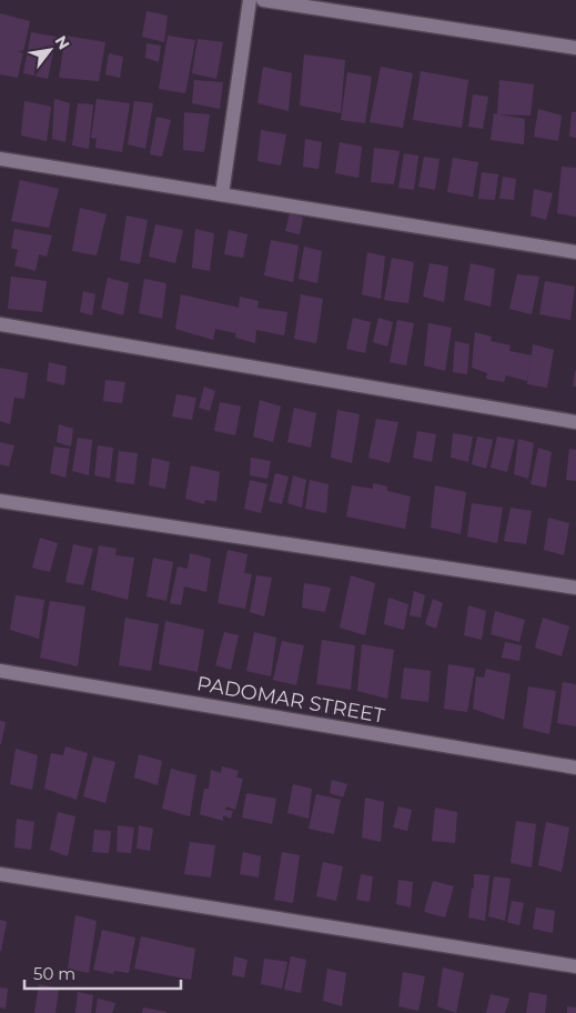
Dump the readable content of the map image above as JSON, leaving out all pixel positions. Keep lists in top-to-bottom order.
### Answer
{
  "streets": {
    "street": ["PADOMAR STREET"]
  },
  "scale_bar": "50 m",
  "north": "top right"
}
